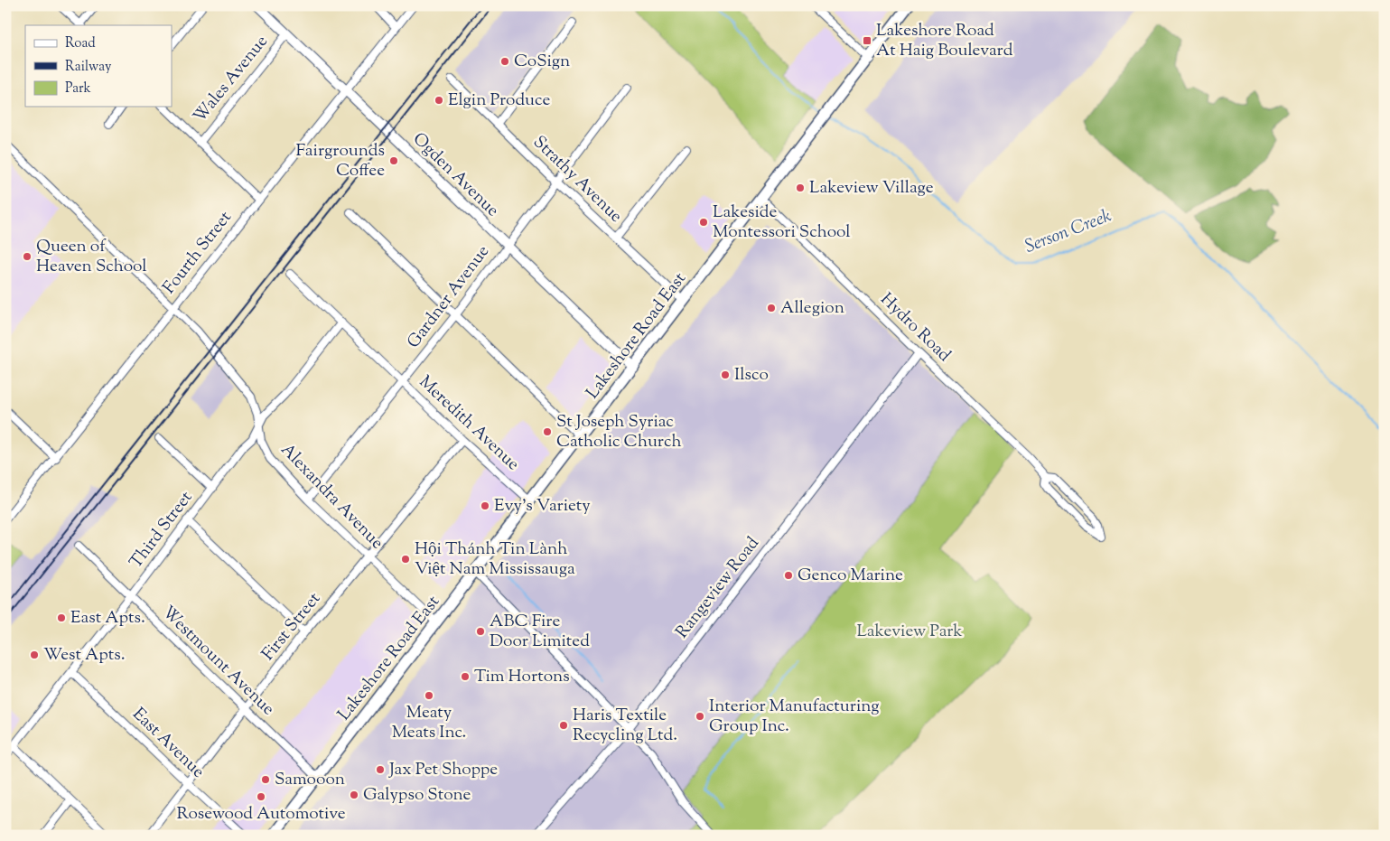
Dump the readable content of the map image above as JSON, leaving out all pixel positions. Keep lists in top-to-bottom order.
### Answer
{
  "streets": {
    "main road": ["Lakeshore Road East"],
    "street": [
      "Wales Avenue",
      "Ogden Avenue",
      "Strathy Avenue",
      "Fourth Street",
      "Gardner Avenue",
      "Hydro Road",
      "Meredith Avenue",
      "Alexandra Avenue",
      "Third Street",
      "Rangeview Road",
      "First Street",
      "Westmount Avenue",
      "East Avenue"
    ]
  },
  "crossings": [
    ["Wales Avenue", "Ogden Avenue"],
    ["Ogden Avenue", "Fourth Street"],
    ["Ogden Avenue", "Gardner Avenue"],
    ["Ogden Avenue", "Lakeshore Road East"],
    ["Strathy Avenue", "Gardner Avenue"],
    ["Strathy Avenue", "Lakeshore Road East"],
    ["Fourth Street", "Alexandra Avenue"],
    ["Gardner Avenue", "Meredith Avenue"],
    ["Gardner Avenue", "Alexandra Avenue"],
    ["Hydro Road", "Lakeshore Road East"],
    ["Hydro Road", "Rangeview Road"],
    ["Lakeshore Road East", "Meredith Avenue"],
    ["Lakeshore Road East", "Alexandra Avenue"],
    ["Lakeshore Road East", "Westmount Avenue"],
    ["Meredith Avenue", "Third Street"],
    ["Meredith Avenue", "First Street"],
    ["Alexandra Avenue", "Third Street"],
    ["Alexandra Avenue", "First Street"],
    ["Third Street", "Westmount Avenue"],
    ["Third Street", "East Avenue"],
    ["First Street", "Westmount Avenue"],
    ["First Street", "East Avenue"]
  ],
  "water": ["Serson Creek"],
  "parks": ["Lakeview Park"],
  "places": {
    "transit": ["Lakeshore Road At Haig Boulevard"],
    "other": [
      "CoSign",
      "Elgin Produce",
      "Fairgrounds Coffee",
      "Lakeview Village",
      "Lakeside Montessori School",
      "Queen of Heaven School",
      "Allegion",
      "Ilsco",
      "St Joseph Syriac Catholic Church",
      "Evy's Variety",
      "Hội Thánh Tin Lành Việt Nam Mississauga",
      "Genco Marine",
      "East Apts.",
      "ABC Fire Door Limited",
      "West Apts.",
      "Tim Hortons",
      "Meaty Meats Inc.",
      "Interior Manufacturing Group Inc.",
      "Haris Textile Recycling Ltd.",
      "Jax Pet Shoppe",
      "Samooon",
      "Galypso Stone",
      "Rosewood Automotive"
    ]
  },
  "legend": ["Road", "Railway", "Park"]
}
